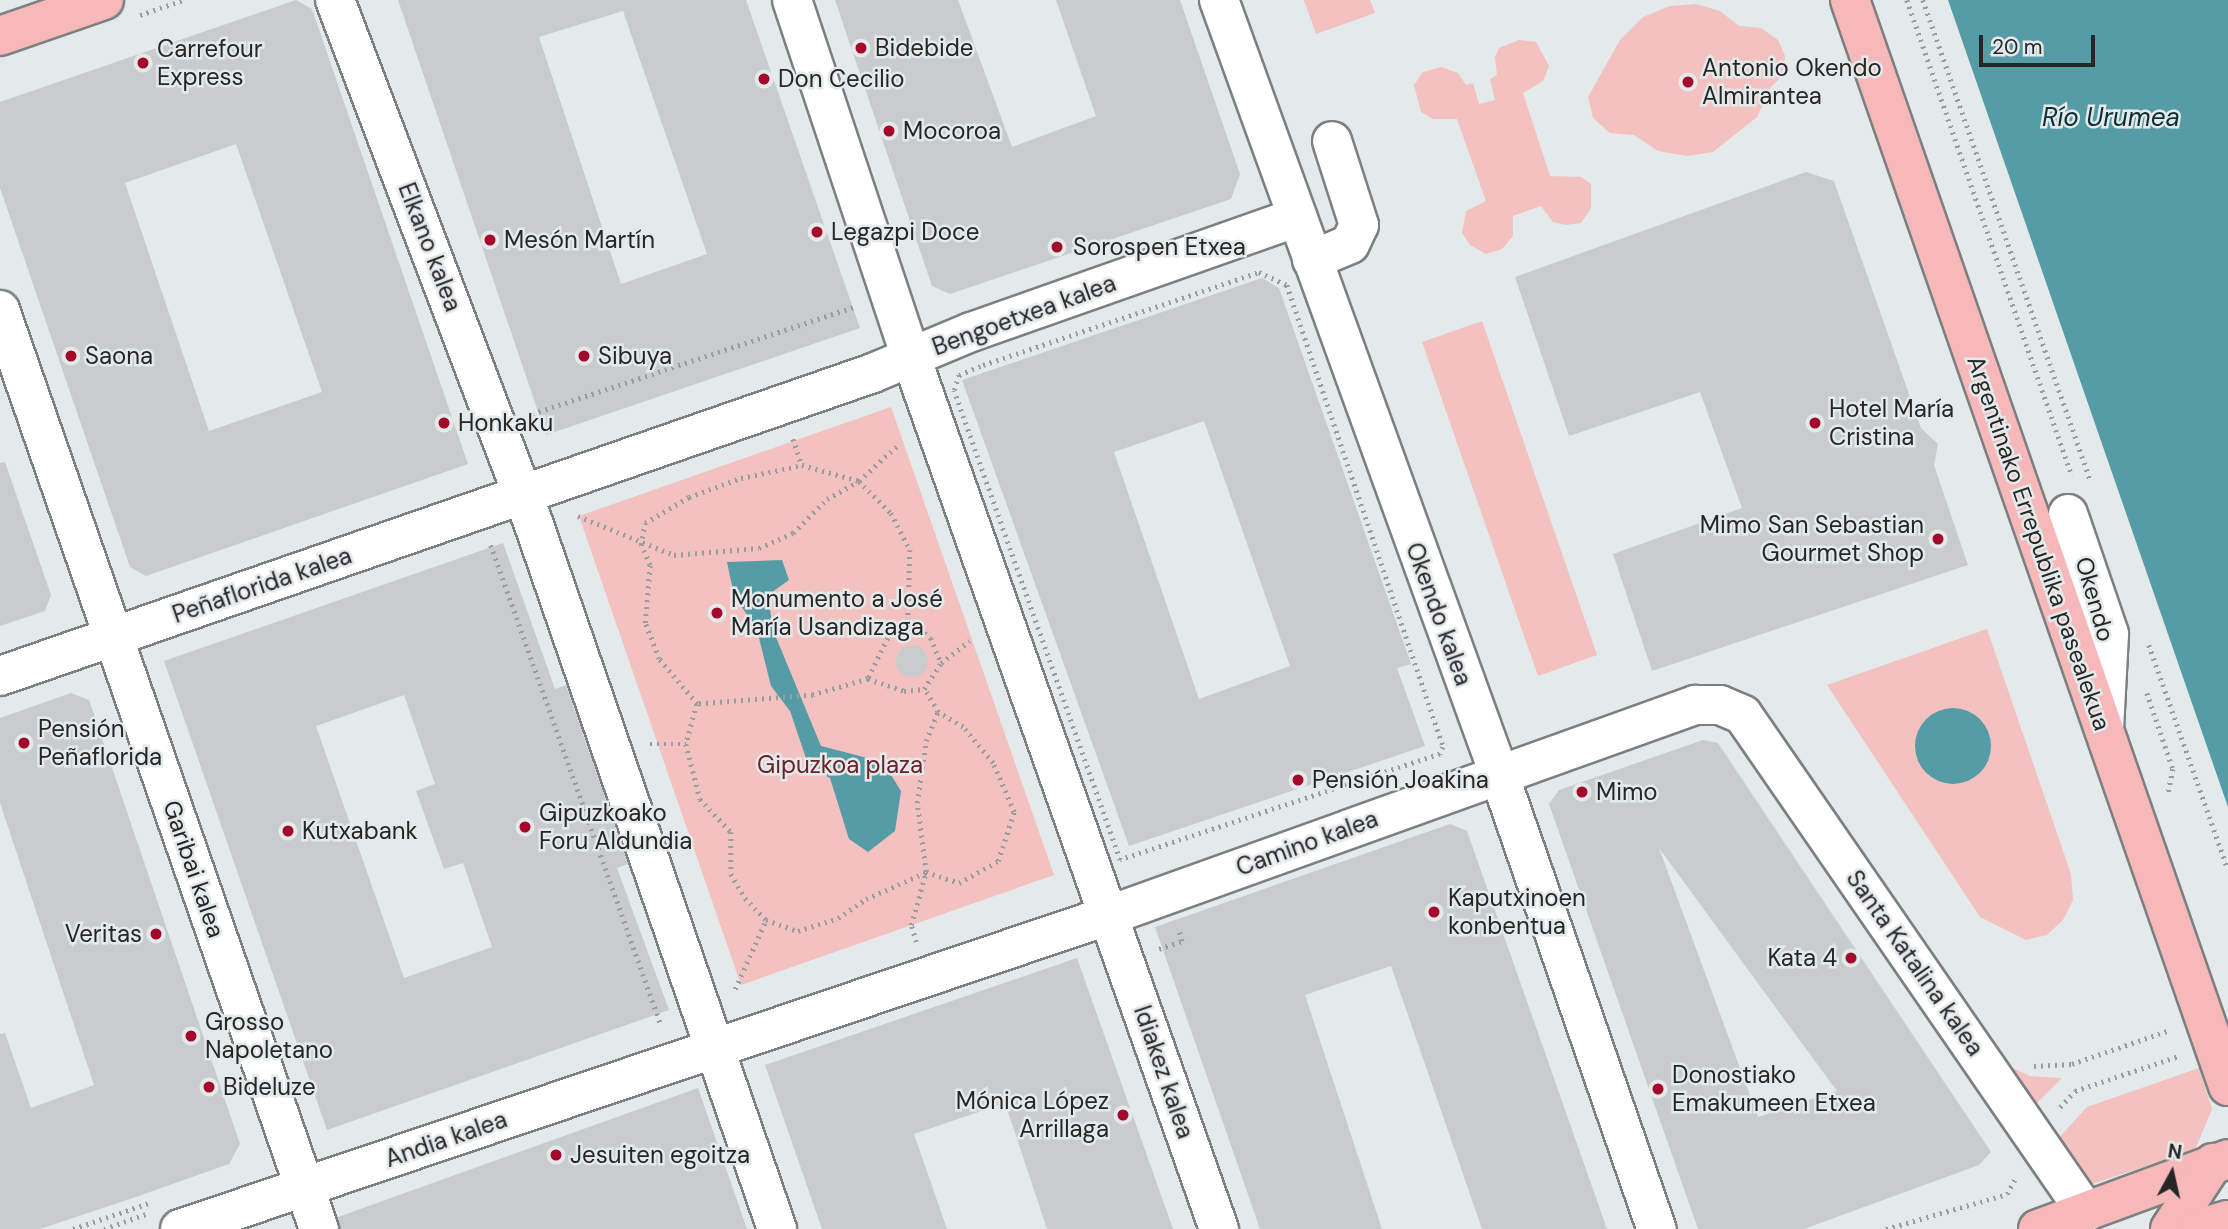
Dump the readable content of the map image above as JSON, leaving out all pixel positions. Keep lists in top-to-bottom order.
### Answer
{
  "streets": {
    "main road": ["Argentinako Errepublika pasealekua"],
    "street": [
      "Elkano kalea",
      "Bengoetxea kalea",
      "Peñaflorida kalea",
      "Okendo",
      "Okendo kalea",
      "Camino kalea",
      "Garibai kalea",
      "Santa Katalina kalea",
      "Idiakez kalea",
      "Andia kalea"
    ]
  },
  "crossings": [
    ["Elkano kalea", "Peñaflorida kalea"],
    ["Bengoetxea kalea", "Okendo kalea"],
    ["Argentinako Errepublika pasealekua", "Okendo"],
    ["Peñaflorida kalea", "Garibai kalea"],
    ["Okendo kalea", "Camino kalea"],
    ["Camino kalea", "Santa Katalina kalea"],
    ["Camino kalea", "Idiakez kalea"],
    ["Garibai kalea", "Andia kalea"]
  ],
  "water": ["Río Urumea"],
  "parks": ["Gipuzkoa plaza"],
  "places": [
    "Bidebide",
    "Carrefour Express",
    "Don Cecilio",
    "Antonio Okendo Almirantea",
    "Mocoroa",
    "Legazpi Doce",
    "Mesón Martín",
    "Sorospen Etxea",
    "Saona",
    "Sibuya",
    "Honkaku",
    "Hotel María Cristina",
    "Mimo San Sebastian Gourmet Shop",
    "Monumento a José María Usandizaga",
    "Pensión Peñaflorida",
    "Pensión Joakina",
    "Mimo",
    "Gipuzkoako Foru Aldundia",
    "Kutxabank",
    "Kaputxinoen konbentua",
    "Veritas",
    "Kata 4",
    "Grosso Napoletano",
    "Bideluze",
    "Donostiako Emakumeen Etxea",
    "Mónica López Arrillaga",
    "Jesuiten egoitza"
  ],
  "scale_bar": "20 m",
  "north": "top"
}
